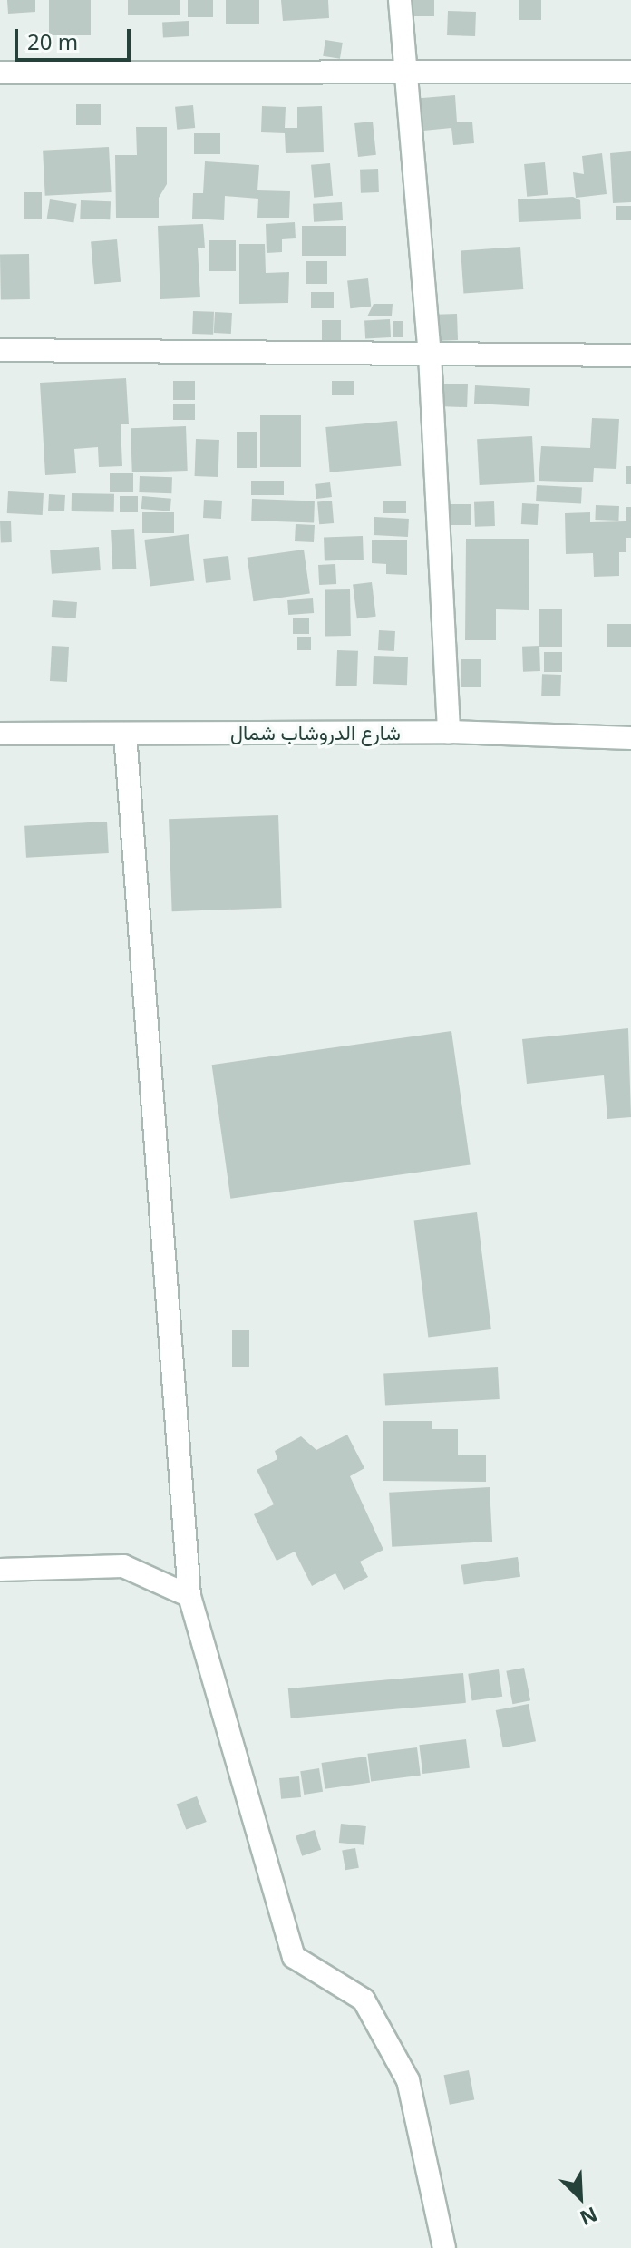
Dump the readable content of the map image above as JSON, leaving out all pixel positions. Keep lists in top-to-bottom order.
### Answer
{
  "streets": {
    "street": ["شارع الدروشاب شمال"]
  },
  "scale_bar": "20 m",
  "north": "bottom right"
}
